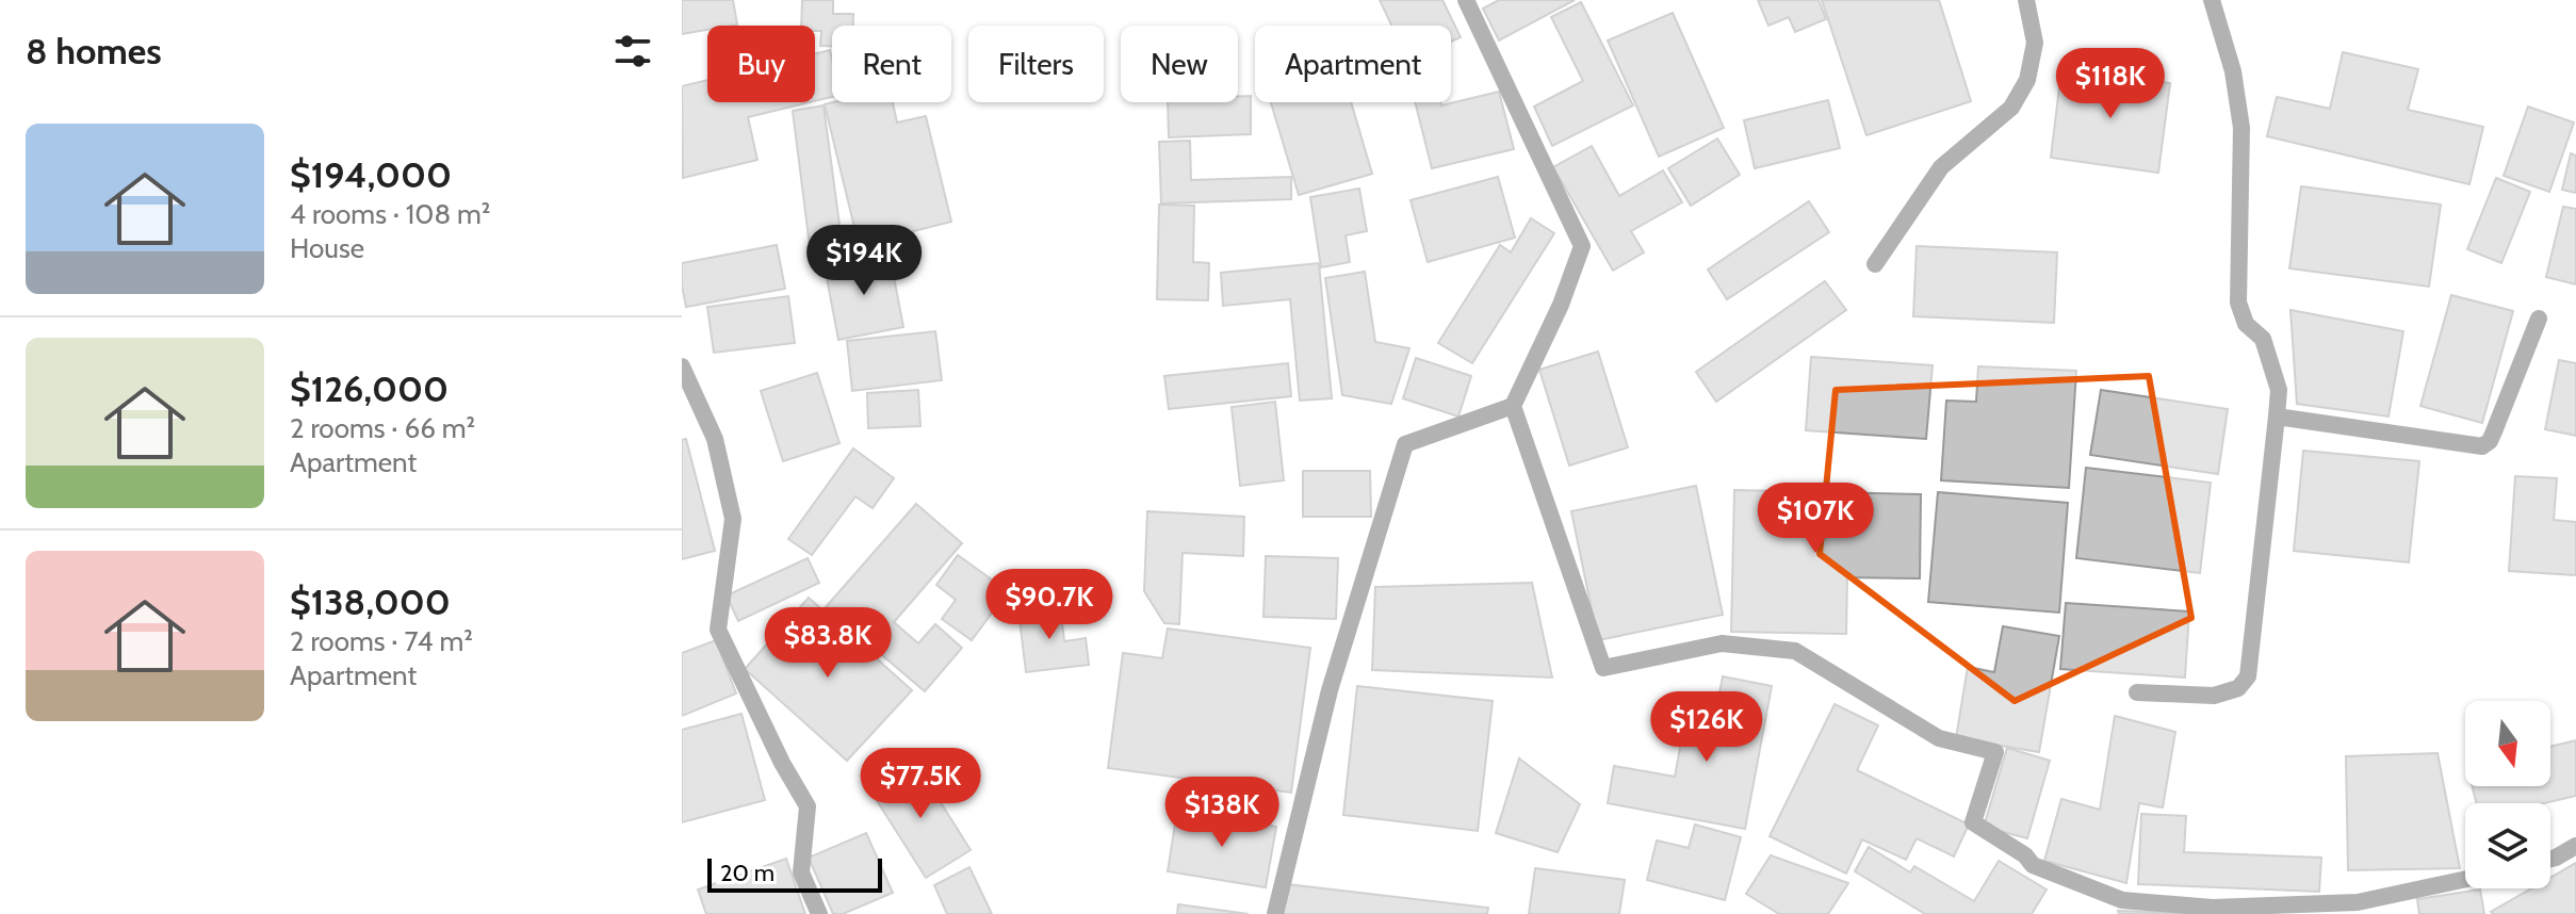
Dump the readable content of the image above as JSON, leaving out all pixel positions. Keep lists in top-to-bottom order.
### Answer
{
  "scale_bar": "20 m",
  "north": "bottom",
  "page": {
    "heading": "8 homes",
    "chip": [
      "Buy",
      "Rent",
      "Filters",
      "New",
      "Apartment"
    ],
    "price": [
      "$118K",
      "$194K",
      "$107K",
      "$90.7K",
      "$83.8K",
      "$126K",
      "$77.5K",
      "$138K"
    ],
    "list": [
      {
        "name": "$194,000",
        "note": "4 rooms · 108 m² · House"
      },
      {
        "name": "$126,000",
        "note": "2 rooms · 66 m² · Apartment"
      },
      {
        "name": "$138,000",
        "note": "2 rooms · 74 m² · Apartment"
      }
    ],
    "scale": "20 m"
  }
}
